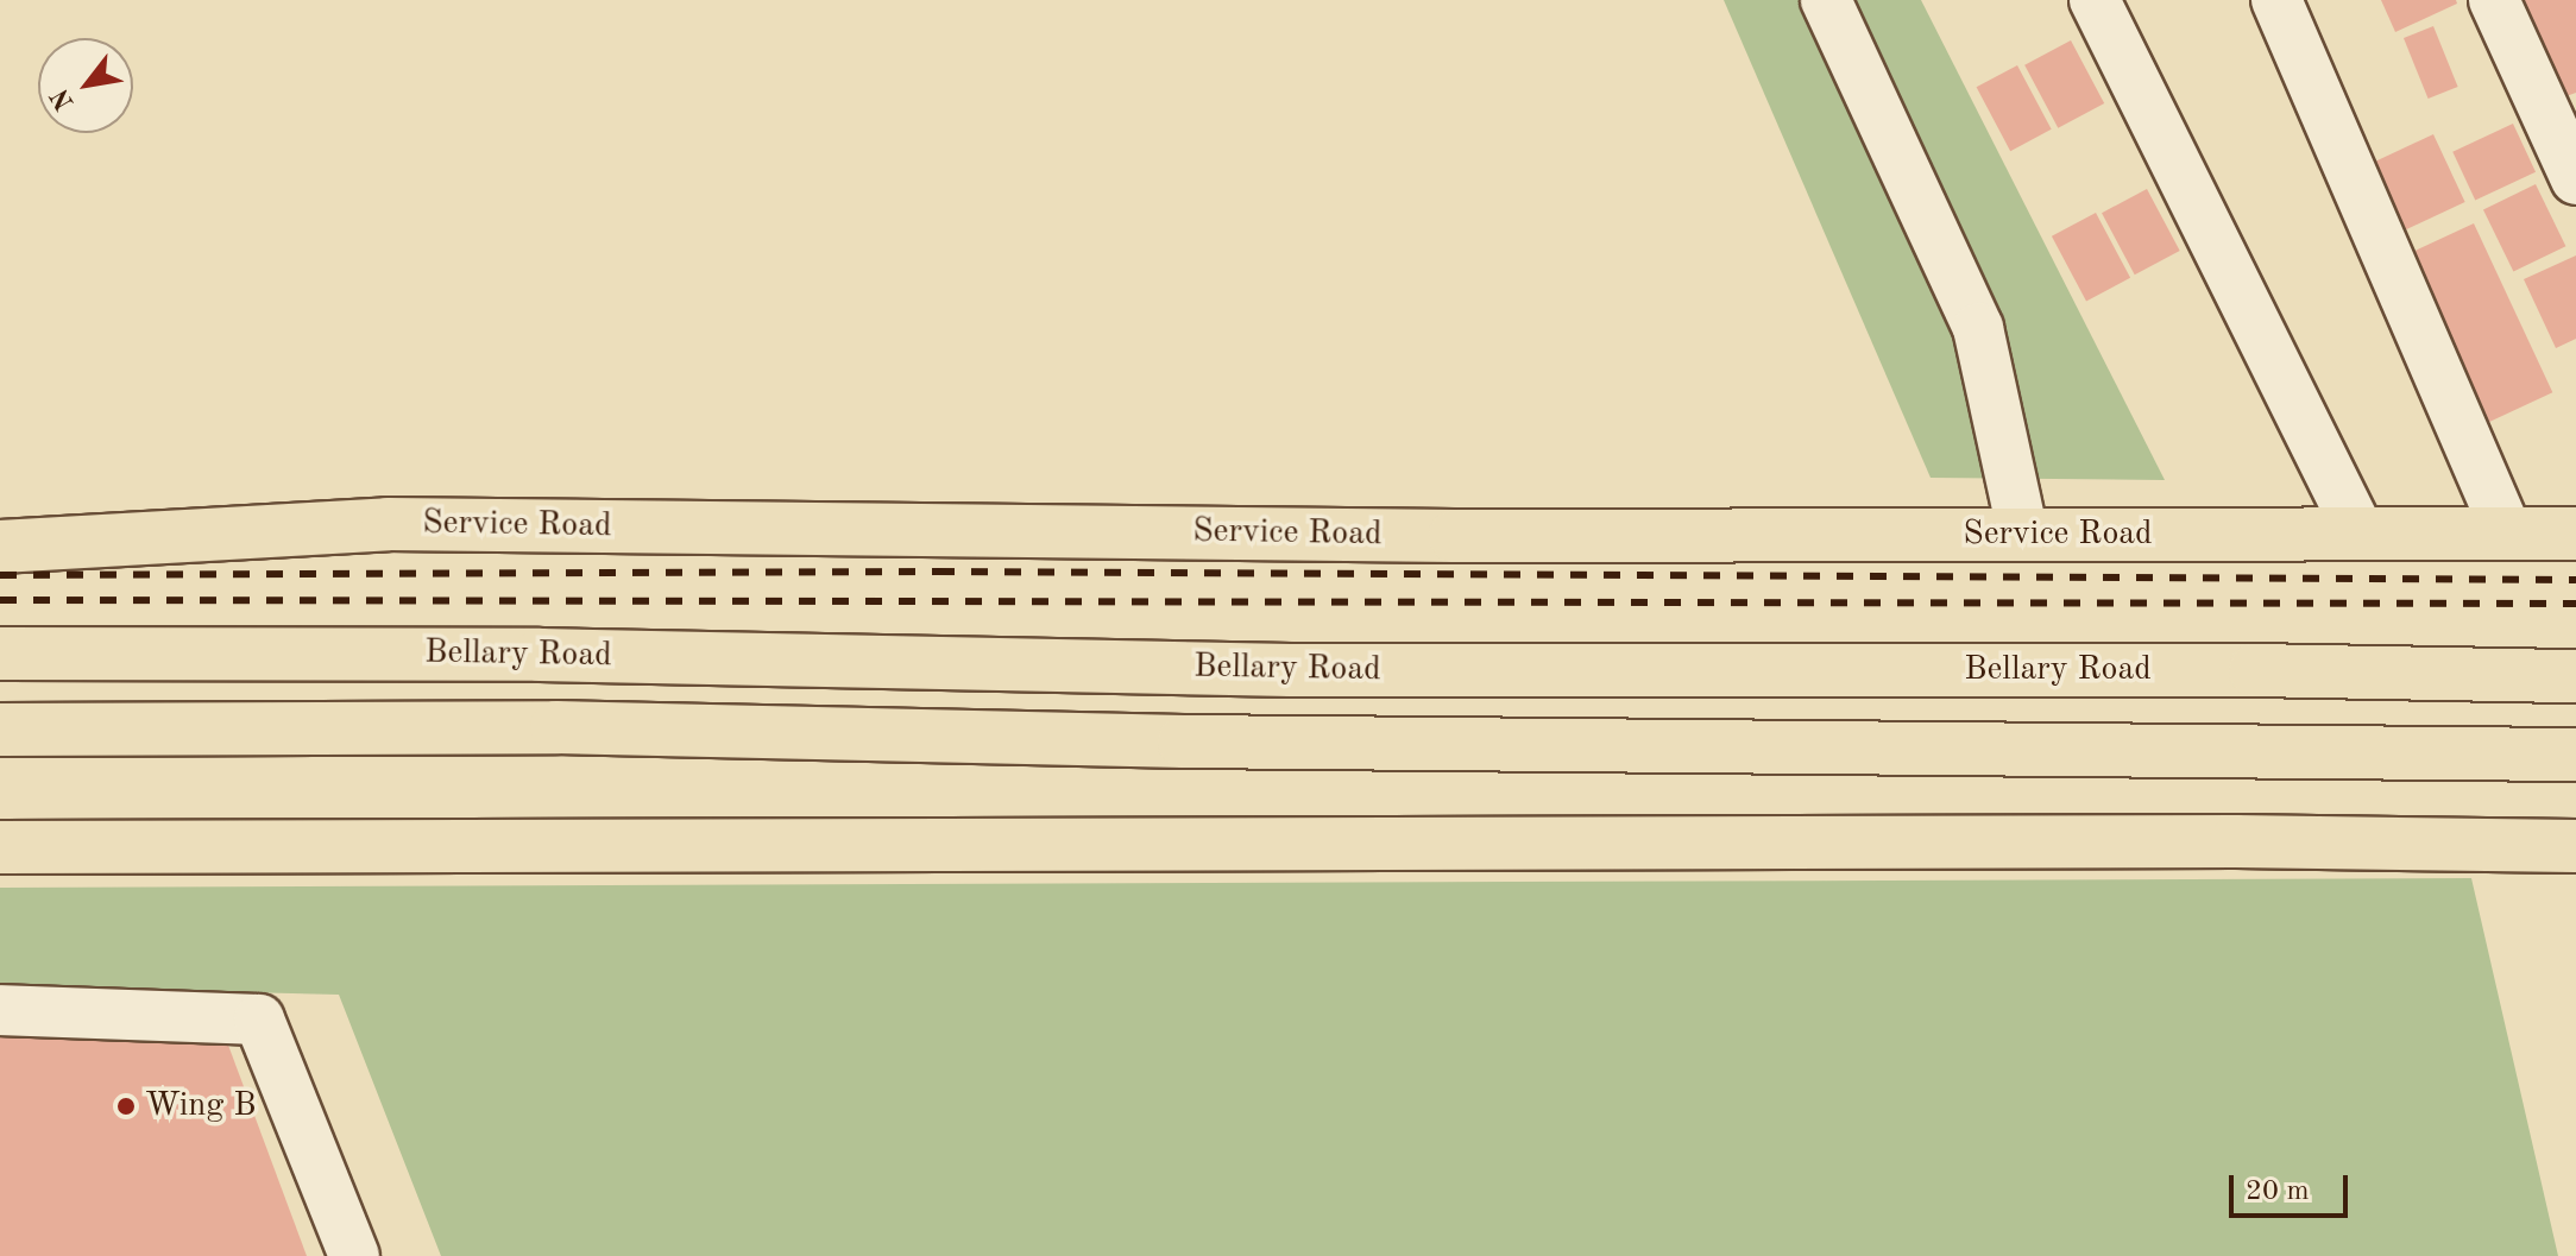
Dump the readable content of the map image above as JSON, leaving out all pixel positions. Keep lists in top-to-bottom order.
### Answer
{
  "streets": {
    "main road": ["Service Road", "Bellary Road"]
  },
  "places": ["Wing B"],
  "scale_bar": "20 m",
  "north": "bottom left"
}
